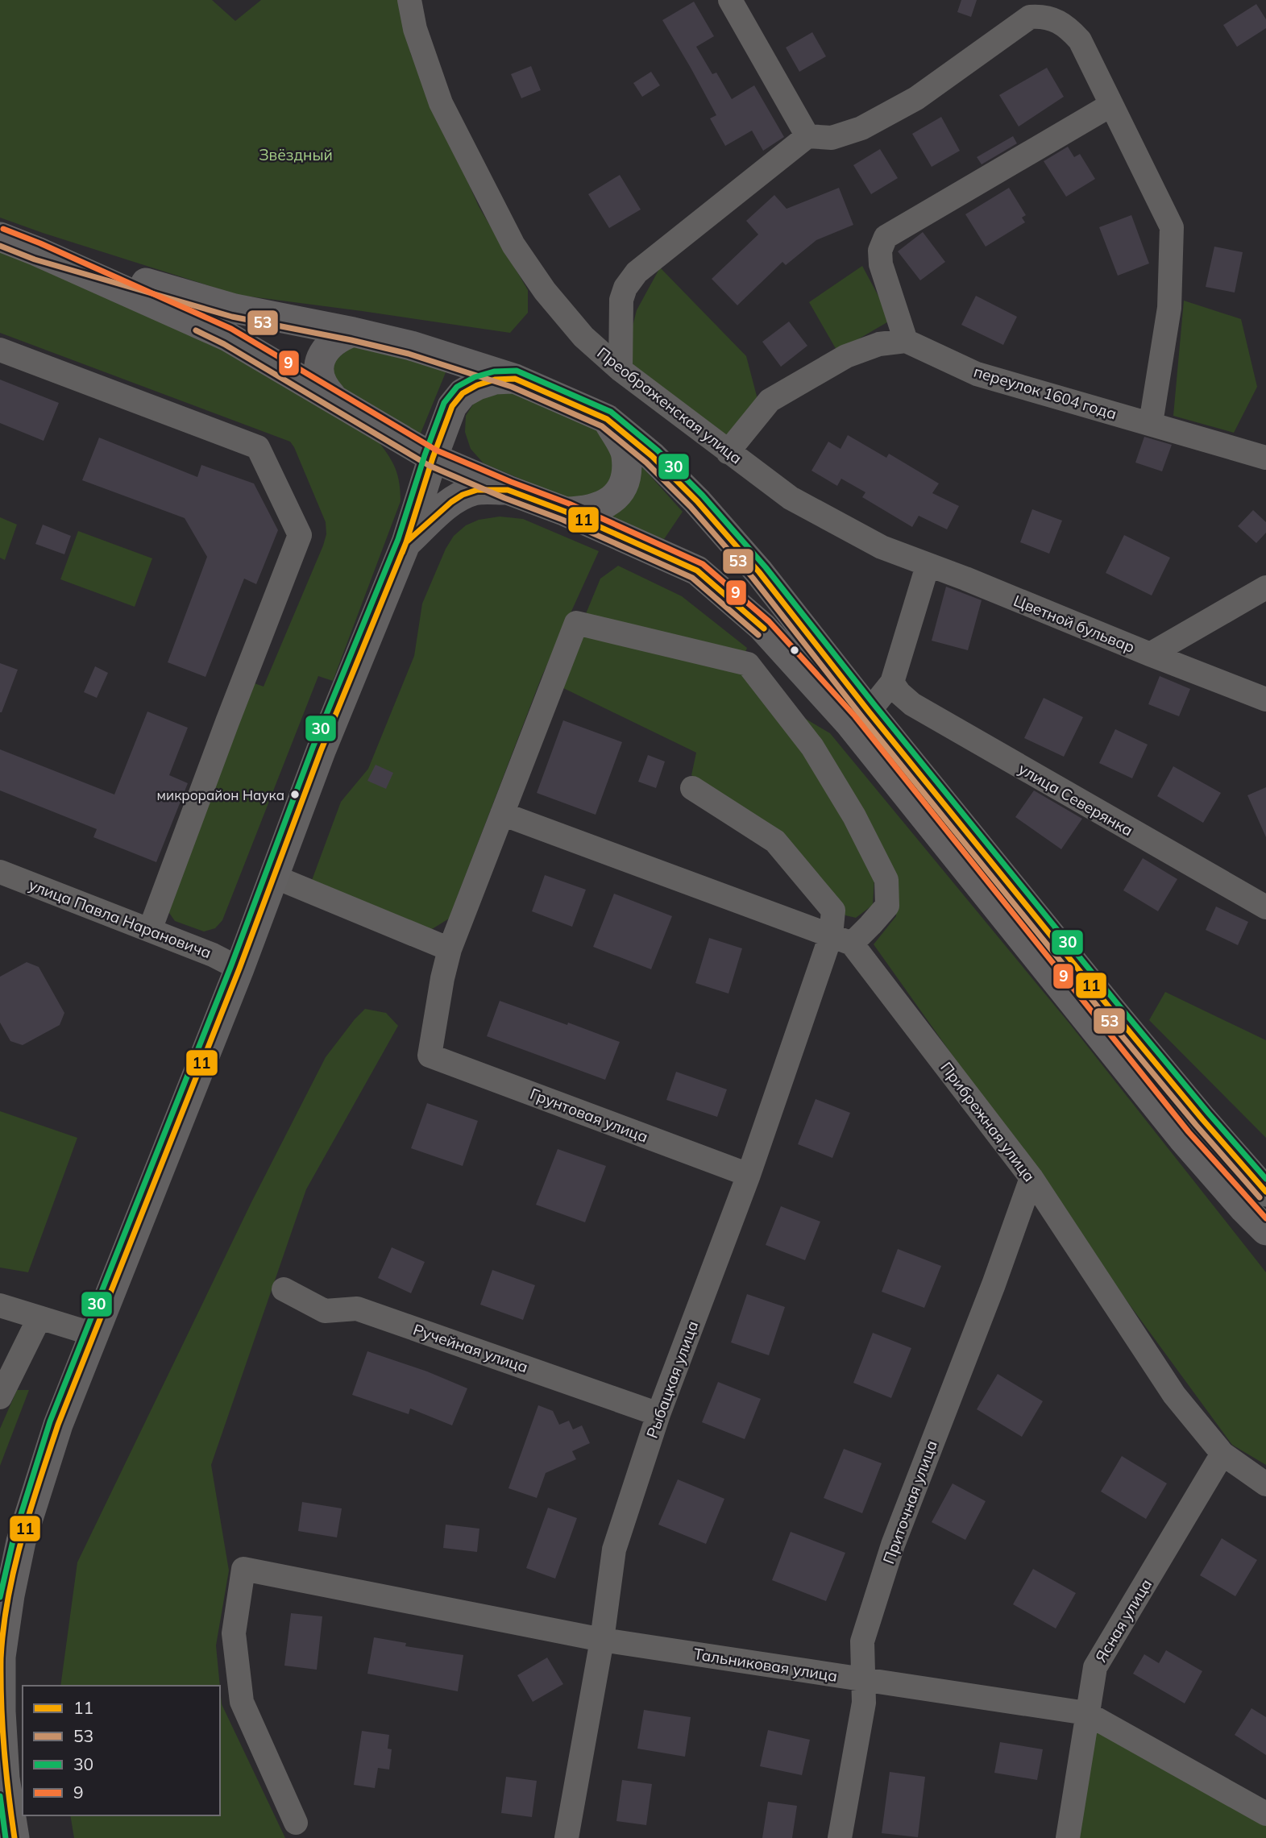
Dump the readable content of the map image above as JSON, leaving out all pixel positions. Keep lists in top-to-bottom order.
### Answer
{
  "streets": {
    "street": [
      "переулок 1604 года",
      "Преображенская улица",
      "Цветной бульвар",
      "улица Северянка",
      "улица Павла Нарановича",
      "Грунтовая улица",
      "Прибрежная улица",
      "Ручейная улица",
      "Рыбацкая улица",
      "Приточная улица",
      "Ясная улица",
      "Тальниковая улица"
    ]
  },
  "crossings": [
    ["Преображенская улица", "Цветной бульвар"],
    ["Грунтовая улица", "Рыбацкая улица"],
    ["Прибрежная улица", "Рыбацкая улица"],
    ["Прибрежная улица", "Приточная улица"],
    ["Прибрежная улица", "Ясная улица"],
    ["Ручейная улица", "Рыбацкая улица"],
    ["Рыбацкая улица", "Тальниковая улица"],
    ["Приточная улица", "Тальниковая улица"],
    ["Ясная улица", "Тальниковая улица"]
  ],
  "parks": ["Звёздный"],
  "places": ["микрорайон Наука"],
  "lines": [
    "transit line 9",
    "transit line 53",
    "transit line 30",
    "transit line 11"
  ],
  "legend": [
    "11",
    "53",
    "30",
    "9"
  ]
}
